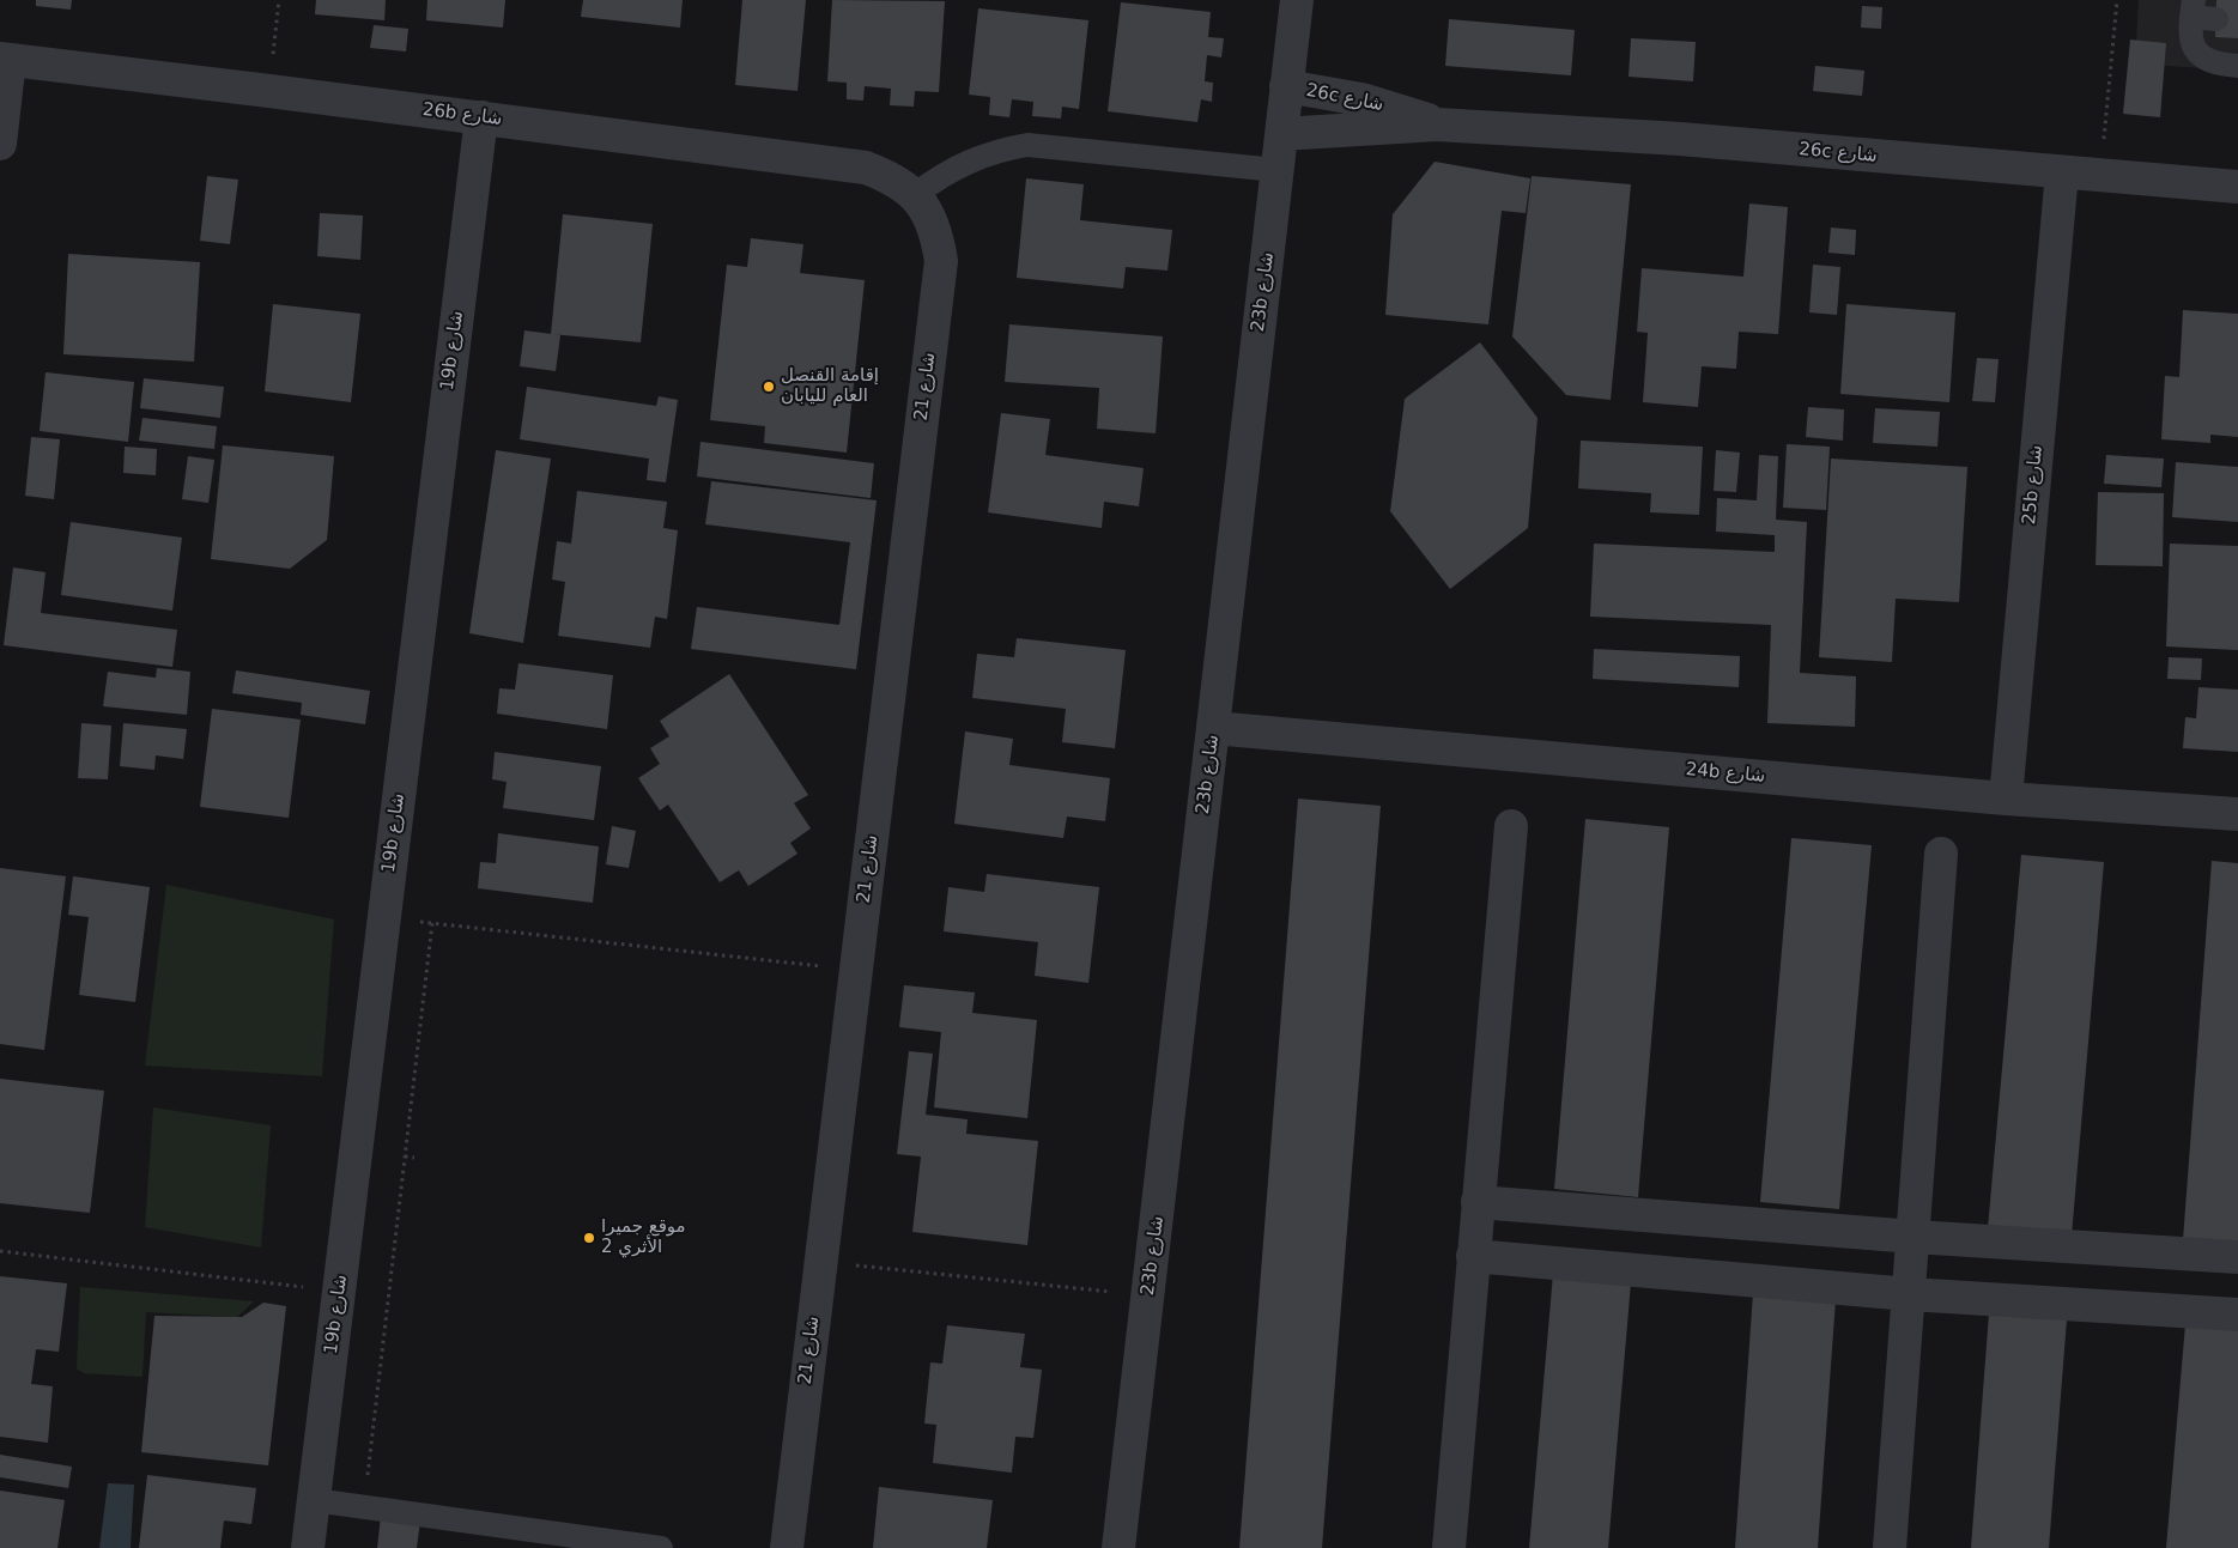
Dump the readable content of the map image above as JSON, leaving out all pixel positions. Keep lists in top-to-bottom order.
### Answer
{
  "streets": {
    "street": [
      "26c شارع",
      "26b شارع",
      "23b شارع",
      "19b شارع",
      "شارع 21",
      "25b شارع",
      "24b شارع"
    ]
  },
  "crossings": [
    ["26c شارع", "23b شارع"],
    ["26c شارع", "25b شارع"],
    ["26b شارع", "19b شارع"],
    ["26b شارع", "شارع 21"],
    ["23b شارع", "24b شارع"],
    ["25b شارع", "24b شارع"]
  ],
  "places": ["إقامة القنصل العام لليابان", "موقع جميرا 2 الأثري"]
}
